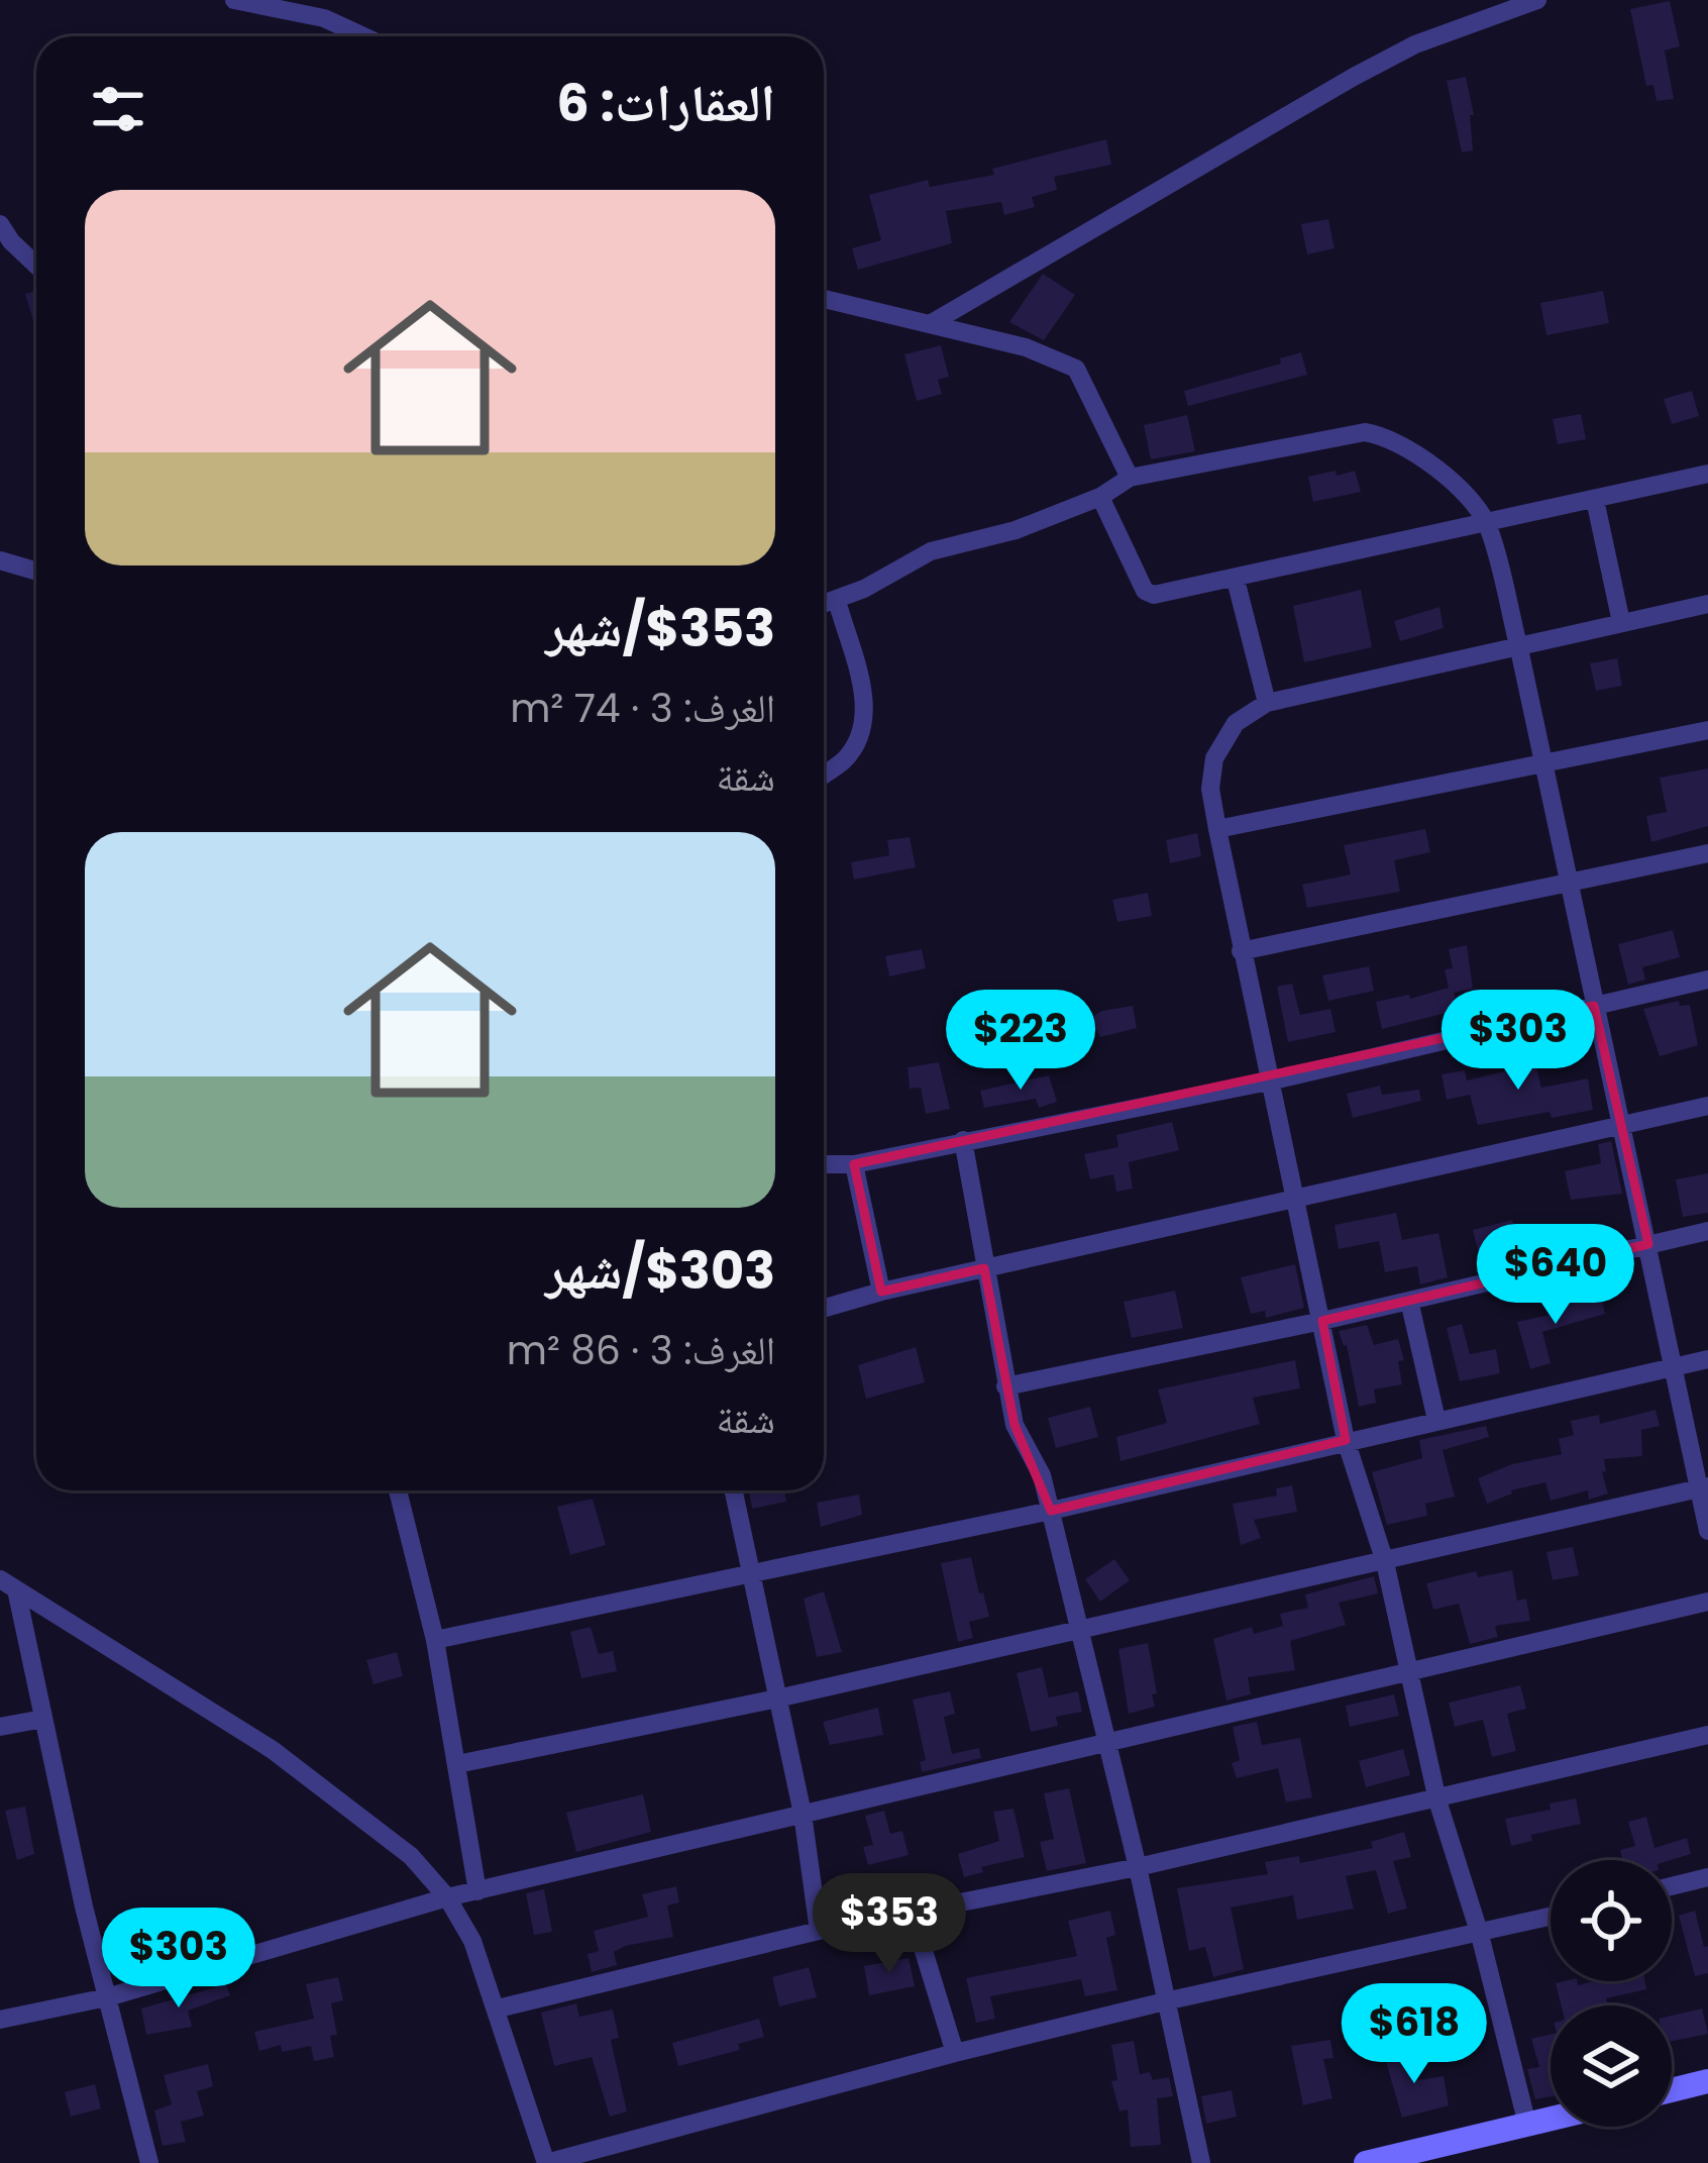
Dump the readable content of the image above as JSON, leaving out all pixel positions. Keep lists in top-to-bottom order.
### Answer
{
  "page": {
    "heading": "العقارات: 6",
    "list": [
      {
        "name": "$353/شهر",
        "note": "الغرف: 3 · 74 m² · شقة"
      },
      {
        "name": "$303/شهر",
        "note": "الغرف: 3 · 86 m² · شقة"
      }
    ],
    "price": [
      "$223",
      "$303",
      "$640",
      "$353",
      "$303",
      "$618"
    ]
  }
}
